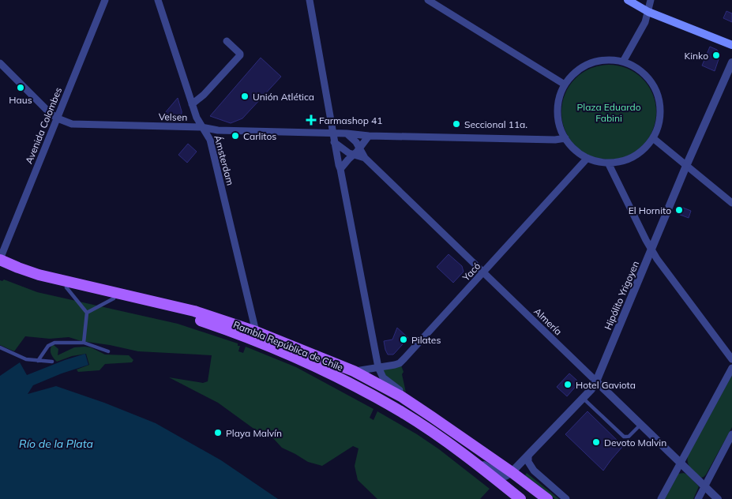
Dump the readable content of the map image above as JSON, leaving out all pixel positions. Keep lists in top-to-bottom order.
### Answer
{
  "streets": {
    "main road": ["Rambla República de Chile"],
    "street": [
      "Velsen",
      "Avenida Colombes",
      "Ámsterdam",
      "Yacó",
      "Hipólito Yrigoyen",
      "Almería"
    ]
  },
  "crossings": [
    ["Velsen", "Avenida Colombes"],
    ["Velsen", "Ámsterdam"],
    ["Velsen", "Yacó"],
    ["Velsen", "Almería"],
    ["Avenida Colombes", "Rambla República de Chile"],
    ["Ámsterdam", "Rambla República de Chile"],
    ["Yacó", "Almería"],
    ["Yacó", "Rambla República de Chile"],
    ["Hipólito Yrigoyen", "Almería"],
    ["Hipólito Yrigoyen", "Rambla República de Chile"]
  ],
  "water": ["Río de la Plata"],
  "parks": ["Plaza Eduardo Fabini"],
  "places": {
    "other": [
      "Kinko",
      "Haus",
      "Unión Atlética",
      "Seccional 11a.",
      "Carlitos",
      "El Hornito",
      "Pilates",
      "Hotel Gaviota",
      "Playa Malvín",
      "Devoto Malvin"
    ],
    "health": ["Farmashop 41"]
  }
}
